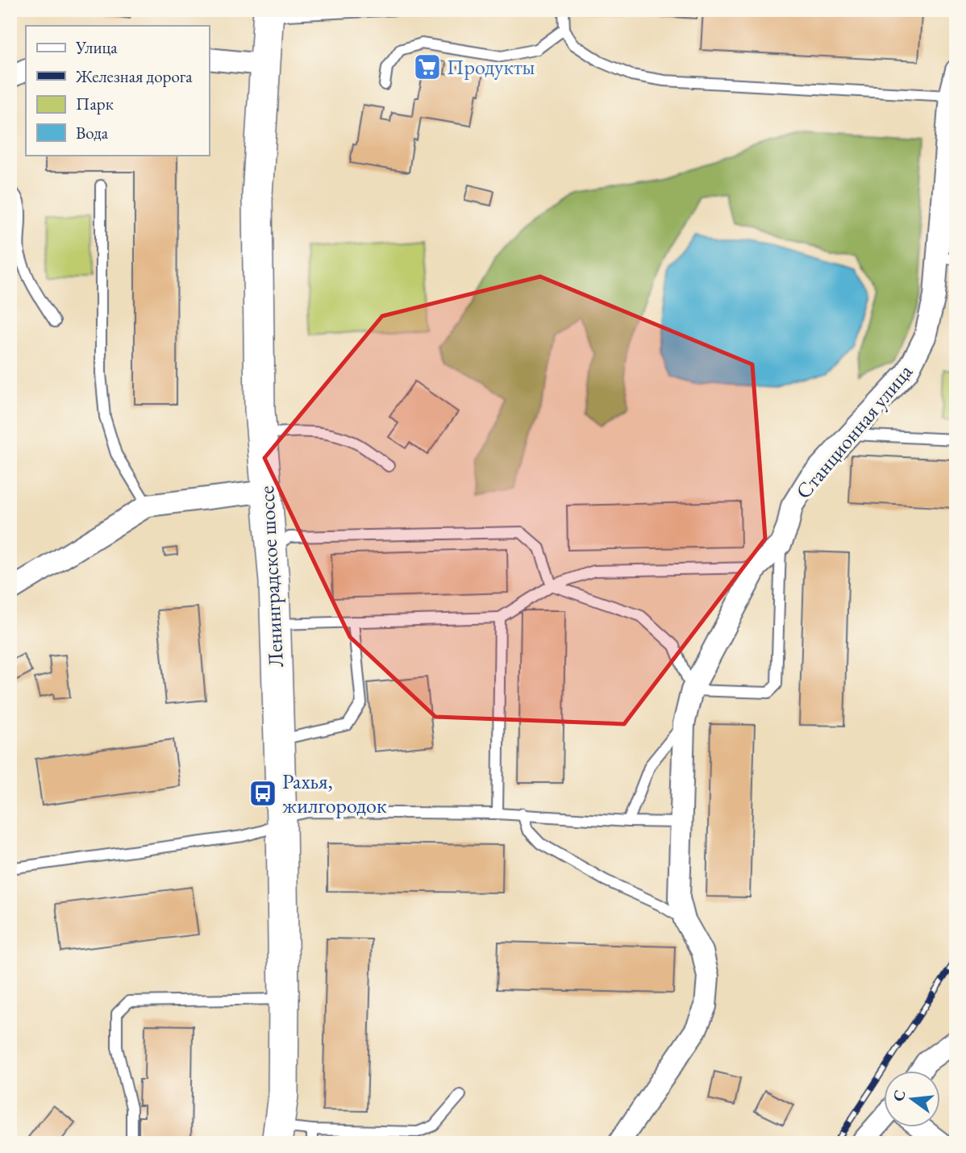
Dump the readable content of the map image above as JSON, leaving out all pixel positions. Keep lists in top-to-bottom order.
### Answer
{
  "streets": {
    "street": ["Станционная улица", "Ленинградское шоссе"]
  },
  "places": {
    "supermarket": ["Продукты"],
    "bus stop": ["Рахья, жилгородок"]
  },
  "legend": [
    "Улица",
    "Железная дорога",
    "Парк",
    "Вода"
  ],
  "north": "left"
}
